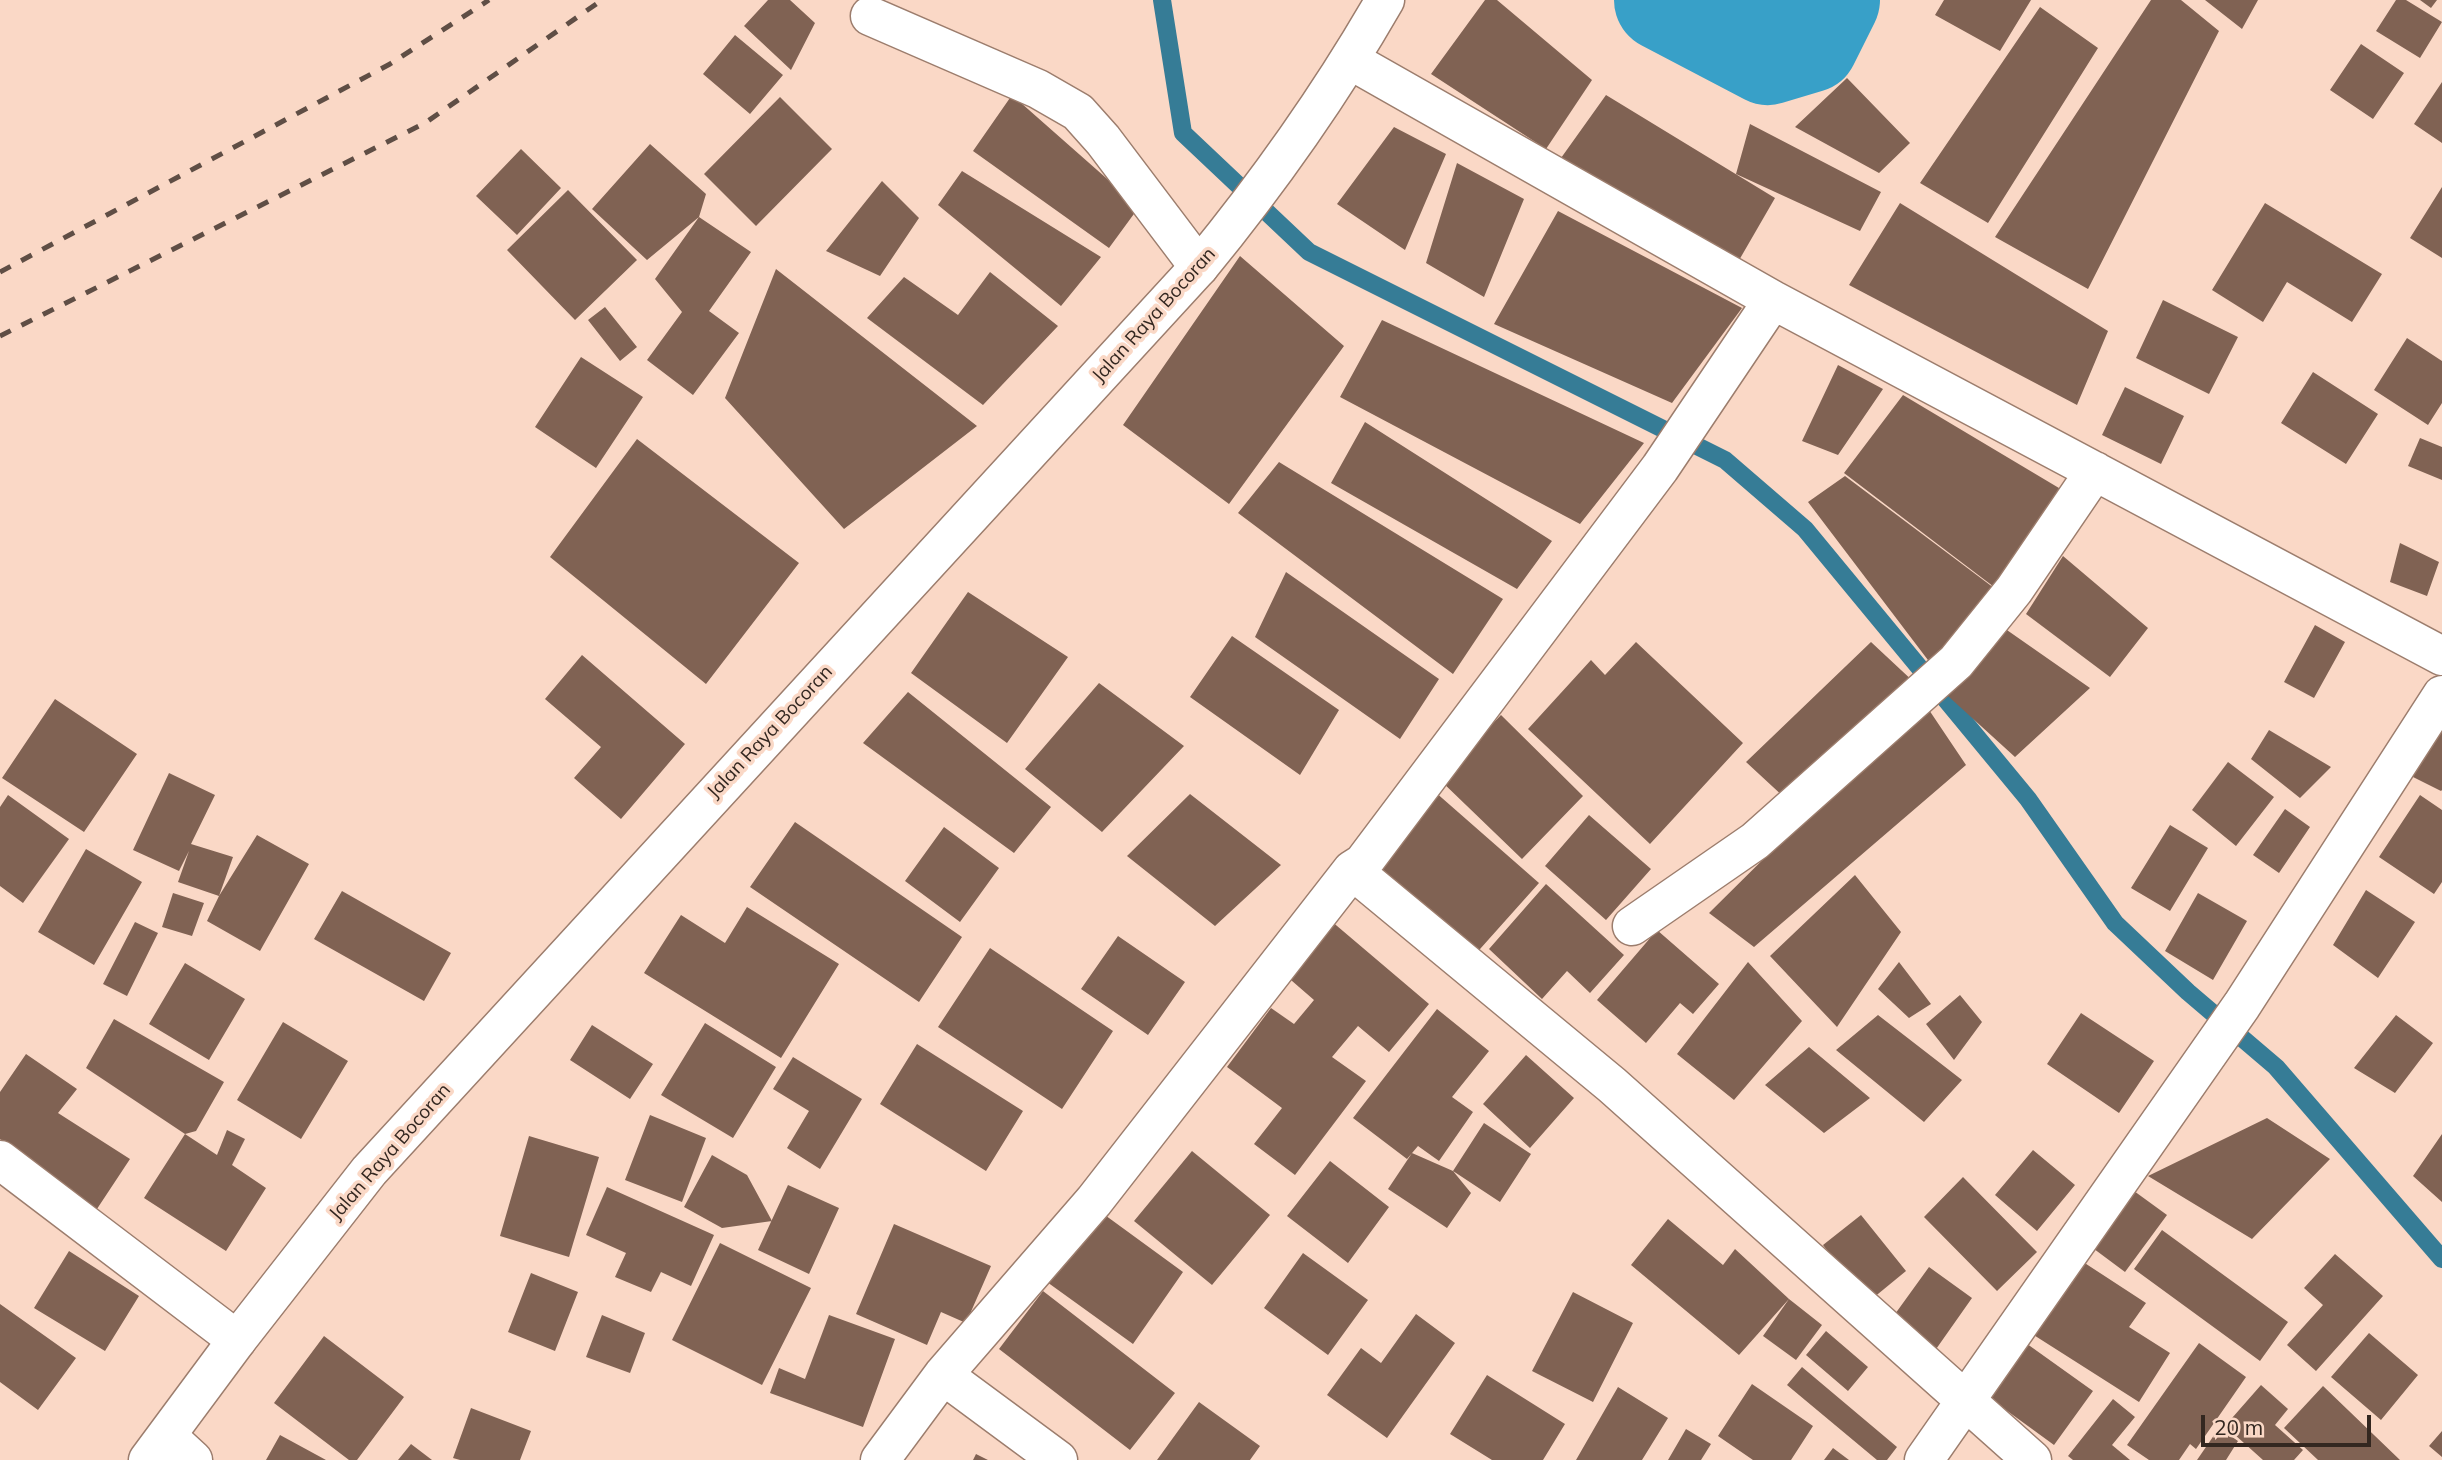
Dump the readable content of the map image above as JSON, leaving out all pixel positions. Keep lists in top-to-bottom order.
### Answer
{
  "streets": {
    "street": ["Jalan Raya Bocoran"]
  },
  "scale_bar": "20 m"
}
